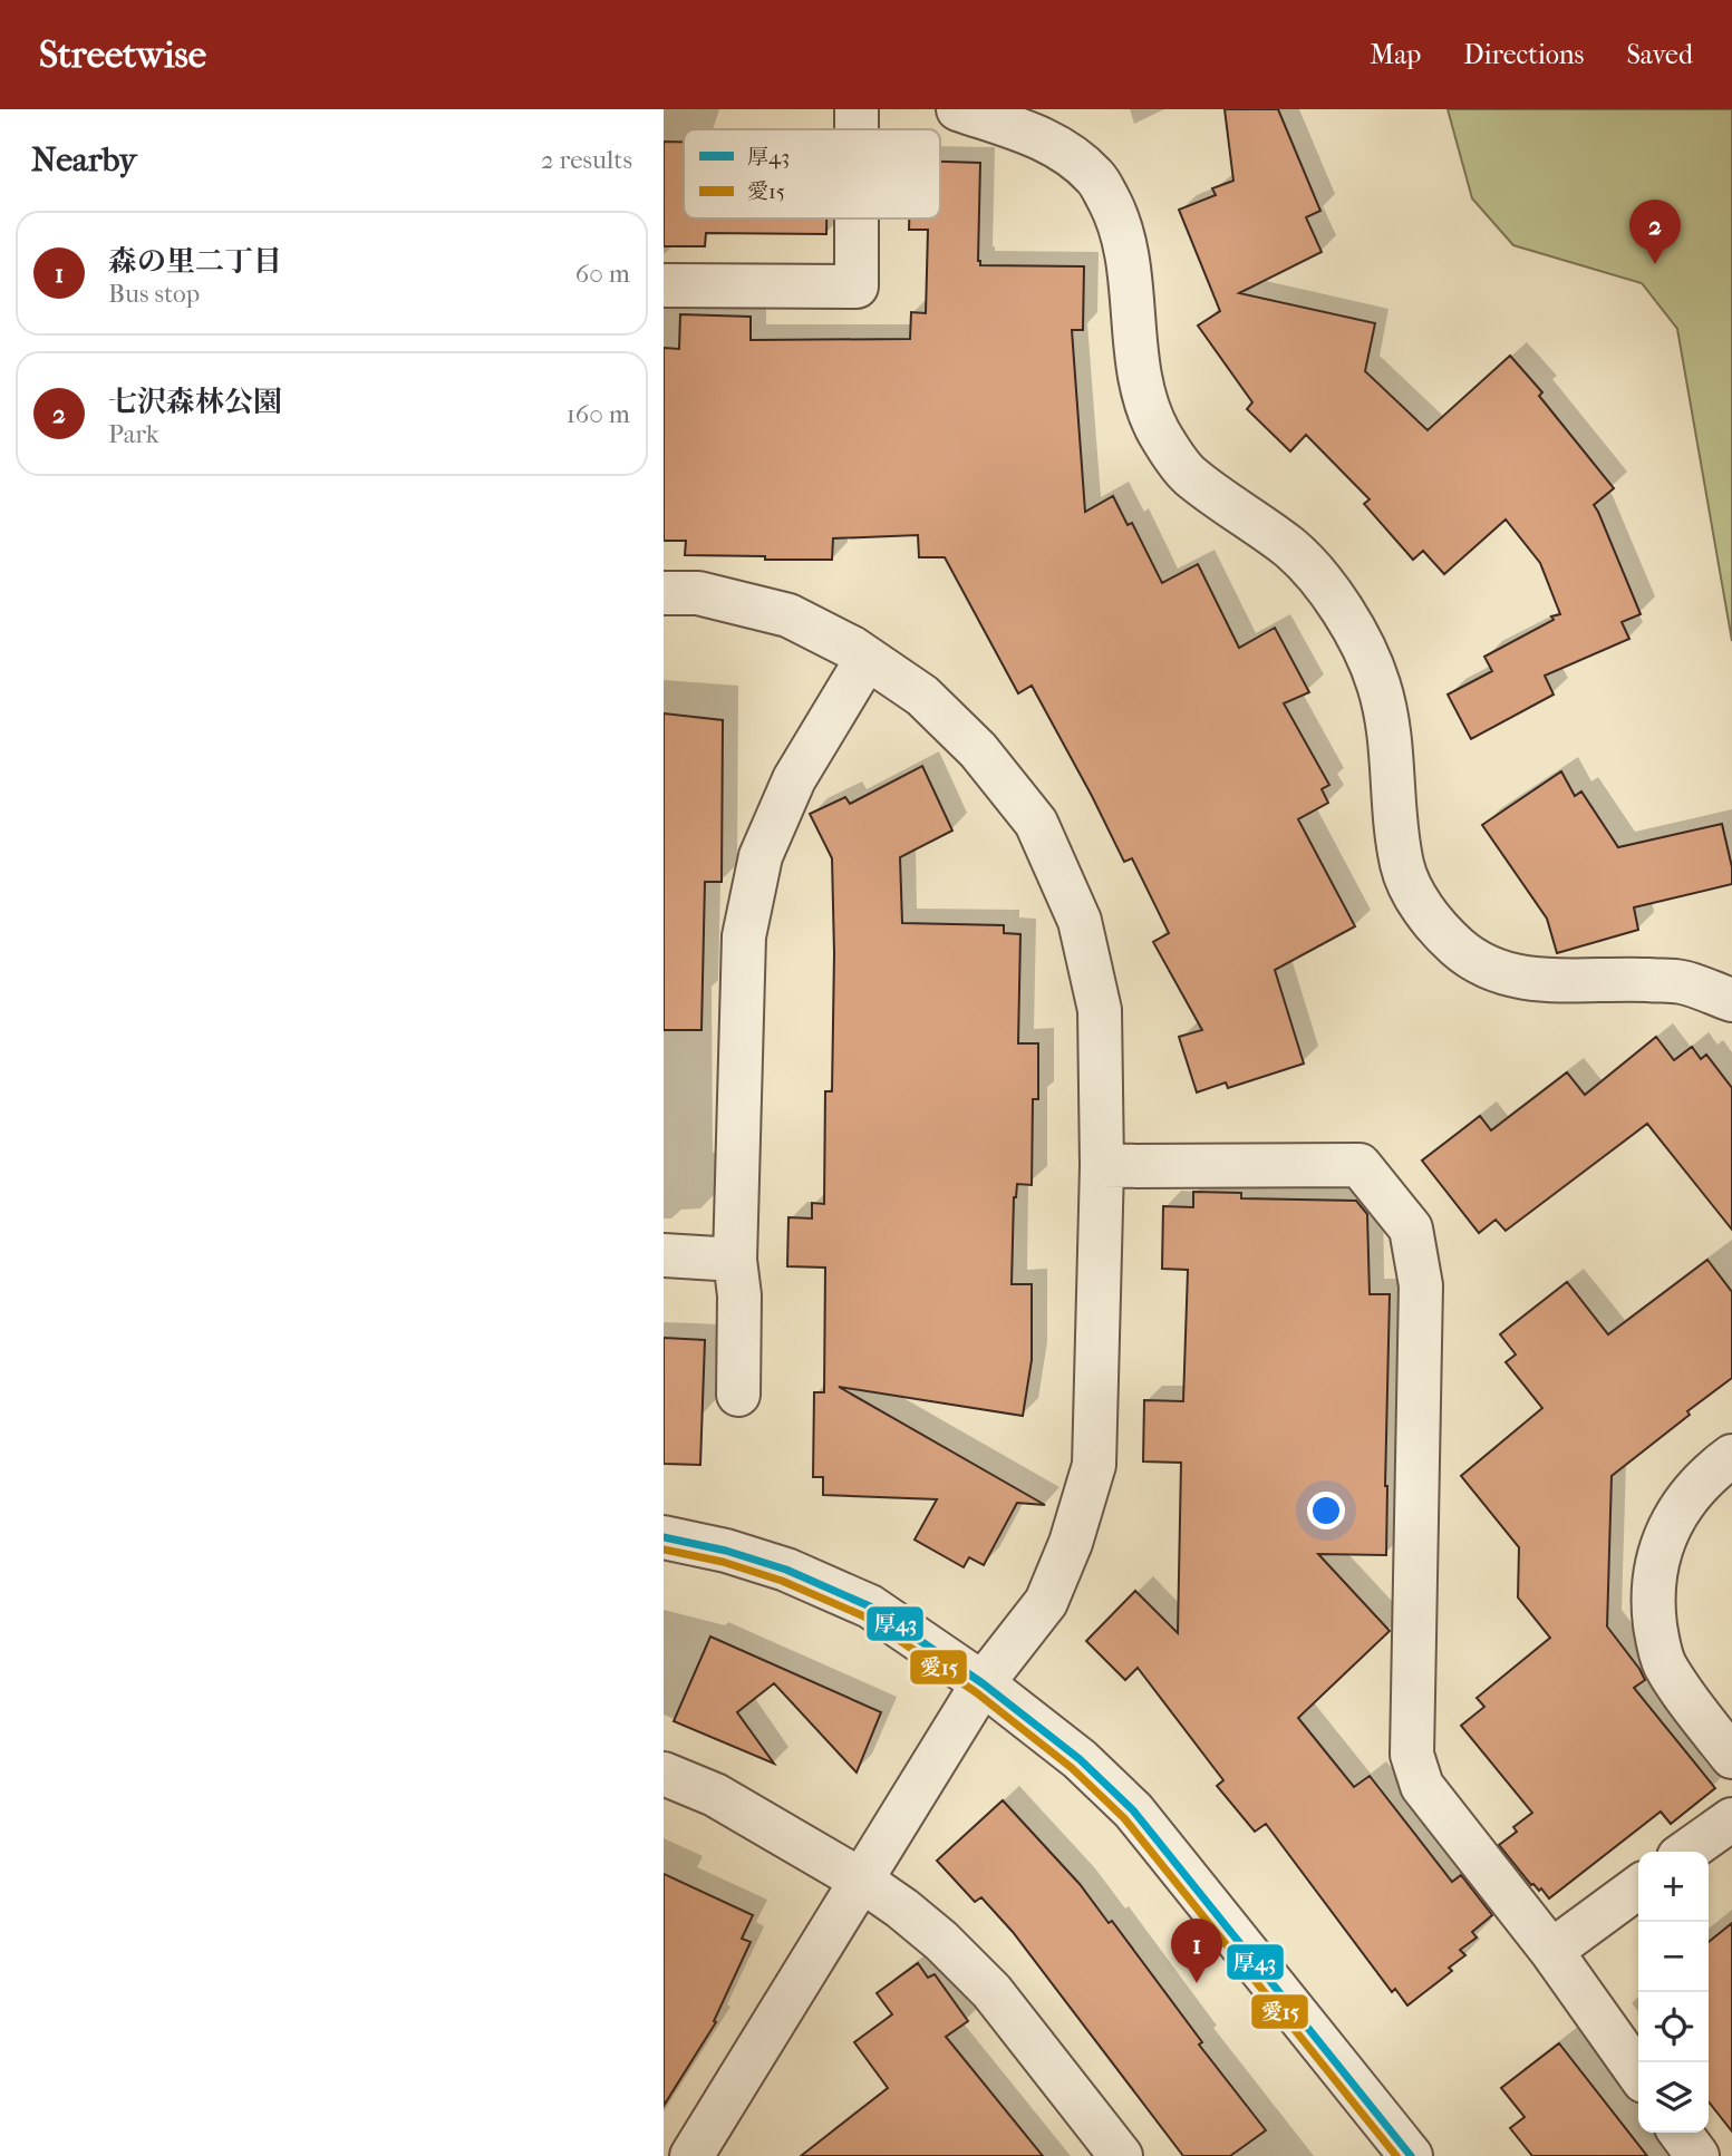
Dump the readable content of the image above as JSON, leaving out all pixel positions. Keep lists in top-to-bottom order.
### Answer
{
  "lines": ["transit line 厚43", "transit line 愛15"],
  "legend": ["厚43", "愛15"],
  "page": {
    "header": "Streetwise",
    "nav": ["Map", "Directions", "Saved"],
    "heading": ["Nearby", "2 results"],
    "pins": ["2", "1"],
    "list": [
      {
        "mark": "1",
        "name": "森の里二丁目",
        "note": "Bus stop",
        "value": "60 m"
      },
      {
        "mark": "2",
        "name": "七沢森林公園",
        "note": "Park",
        "value": "160 m"
      }
    ],
    "map_buttons": ["+", "−"]
  }
}
